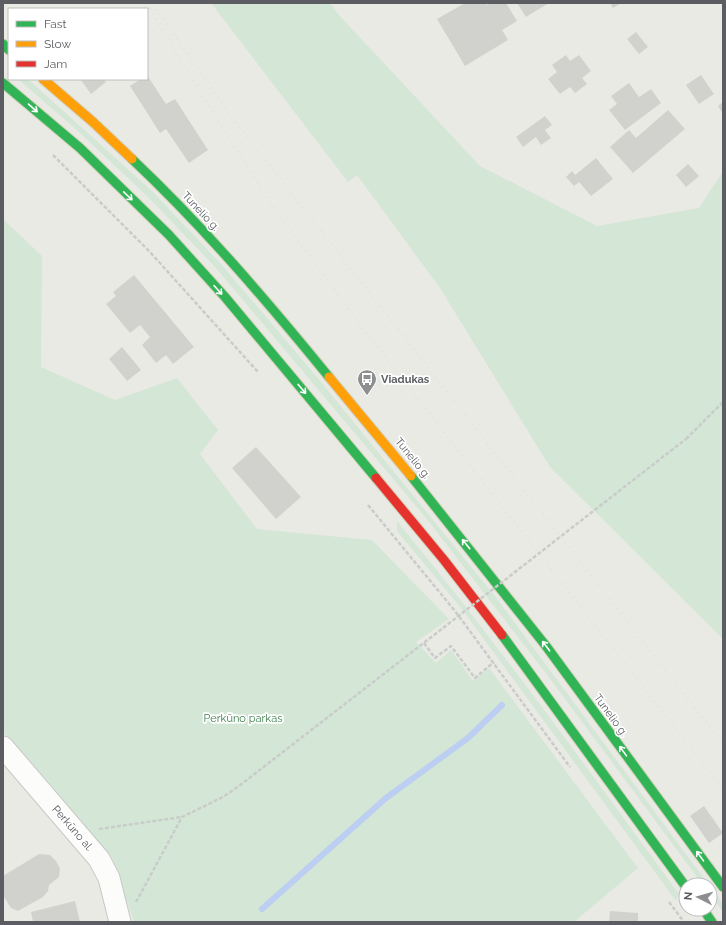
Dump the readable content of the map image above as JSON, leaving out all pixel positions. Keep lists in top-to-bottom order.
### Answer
{
  "streets": {
    "main road": ["Tunelio g."],
    "street": ["Perkūno al."]
  },
  "parks": ["Perkūno parkas"],
  "places": {
    "bus stop": ["Viadukas"]
  },
  "legend": ["Fast", "Slow", "Jam"],
  "north": "left"
}
